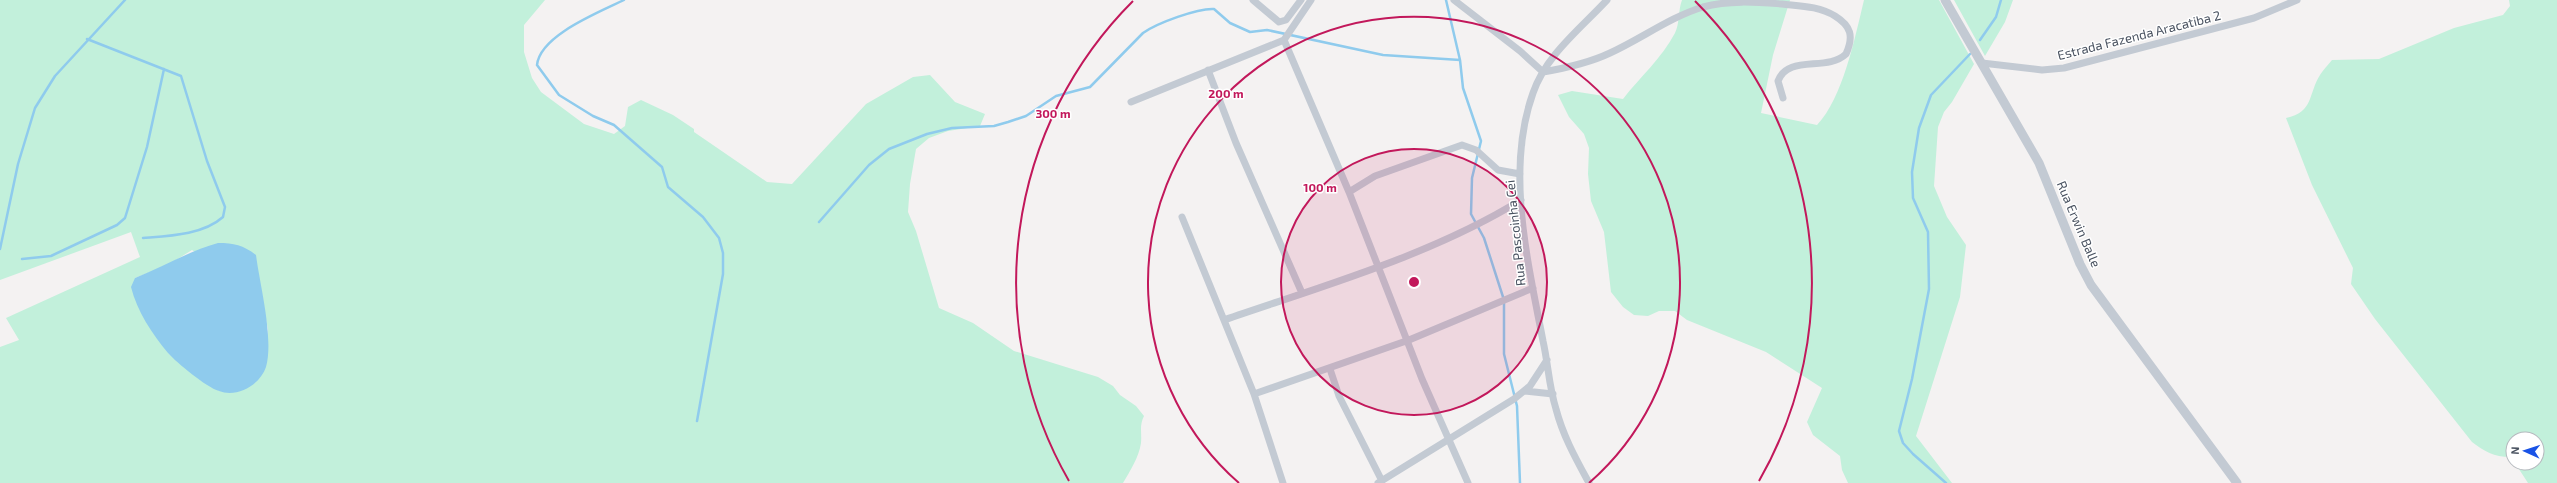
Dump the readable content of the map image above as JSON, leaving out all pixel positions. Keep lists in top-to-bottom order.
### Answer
{
  "streets": {
    "street": ["Estrada Fazenda Aracatiba 2", "Rua Erwin Balle", "Rua Pascoinha Cei"]
  },
  "crossings": [
    ["Estrada Fazenda Aracatiba 2", "Rua Erwin Balle"]
  ],
  "north": "left",
  "rings": ["200 m", "300 m", "100 m"]
}
